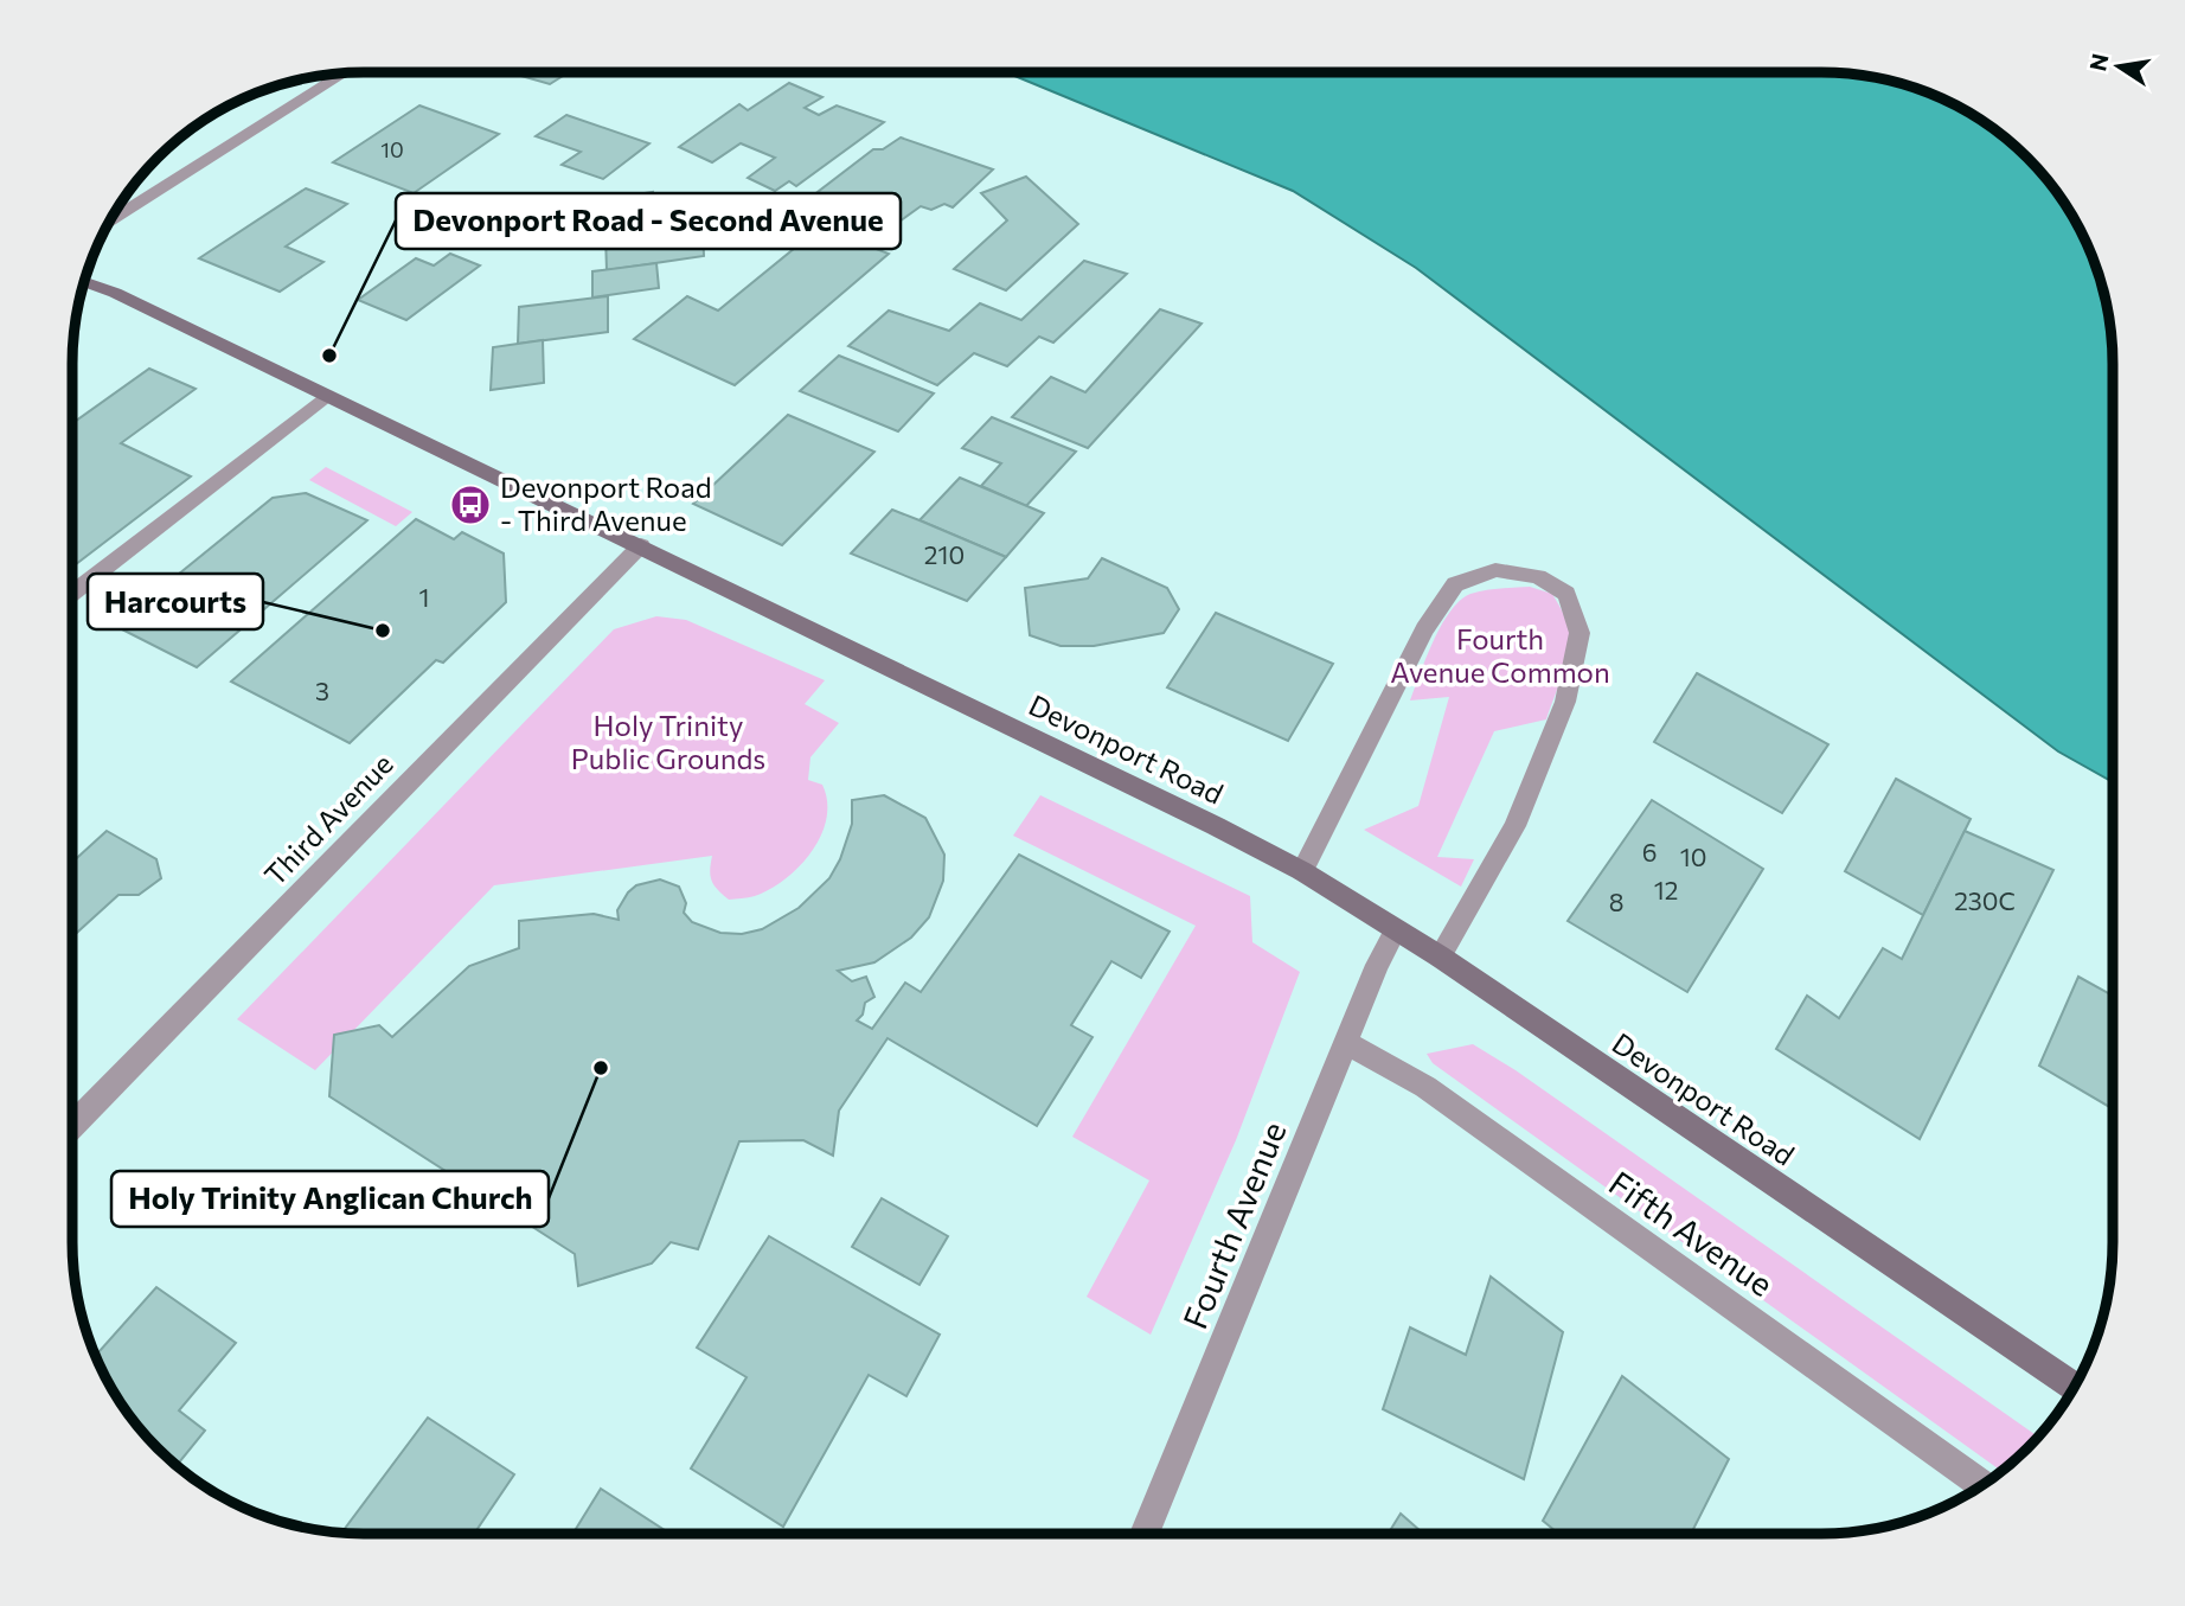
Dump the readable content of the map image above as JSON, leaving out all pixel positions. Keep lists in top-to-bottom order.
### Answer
{
  "streets": {
    "main road": ["Devonport Road"],
    "street": ["Third Avenue", "Fourth Avenue", "Fifth Avenue"]
  },
  "crossings": [
    ["Devonport Road", "Third Avenue"],
    ["Devonport Road", "Fourth Avenue"],
    ["Fourth Avenue", "Fifth Avenue"]
  ],
  "parks": ["Fourth Avenue Common", "Holy Trinity Public Grounds"],
  "places": {
    "other": ["Devonport Road - Second Avenue", "Harcourts", "Holy Trinity Anglican Church"],
    "bus stop": ["Devonport Road - Third Avenue"]
  },
  "house_numbers": [
    "10",
    "210",
    "1",
    "3",
    "6",
    "10",
    "12",
    "230C",
    "8"
  ],
  "north": "left"
}
